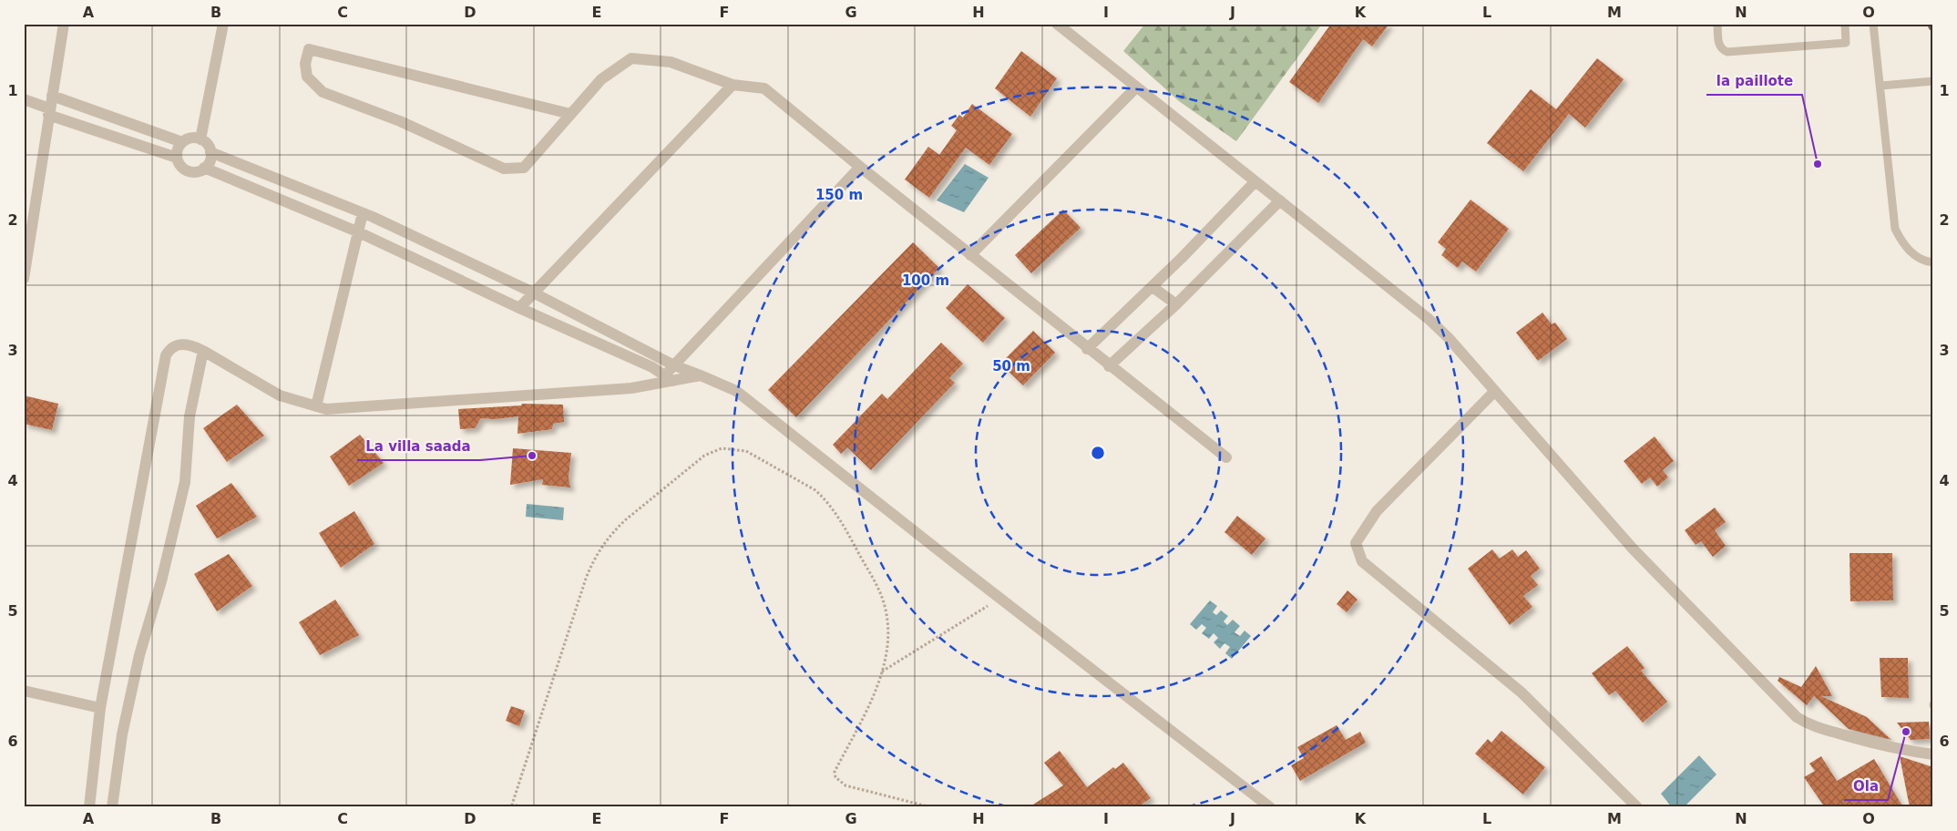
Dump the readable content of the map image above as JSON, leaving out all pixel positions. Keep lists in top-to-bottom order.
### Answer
{
  "places": ["la paillote", "La villa saada", "Ola"],
  "grid": {
    "columns": [
      "A",
      "B",
      "C",
      "D",
      "E",
      "F",
      "G",
      "H",
      "I",
      "J",
      "K",
      "L",
      "M",
      "N",
      "O"
    ],
    "rows": [
      "1",
      "2",
      "3",
      "4",
      "5",
      "6"
    ]
  },
  "rings": ["150 m", "100 m", "50 m"]
}
